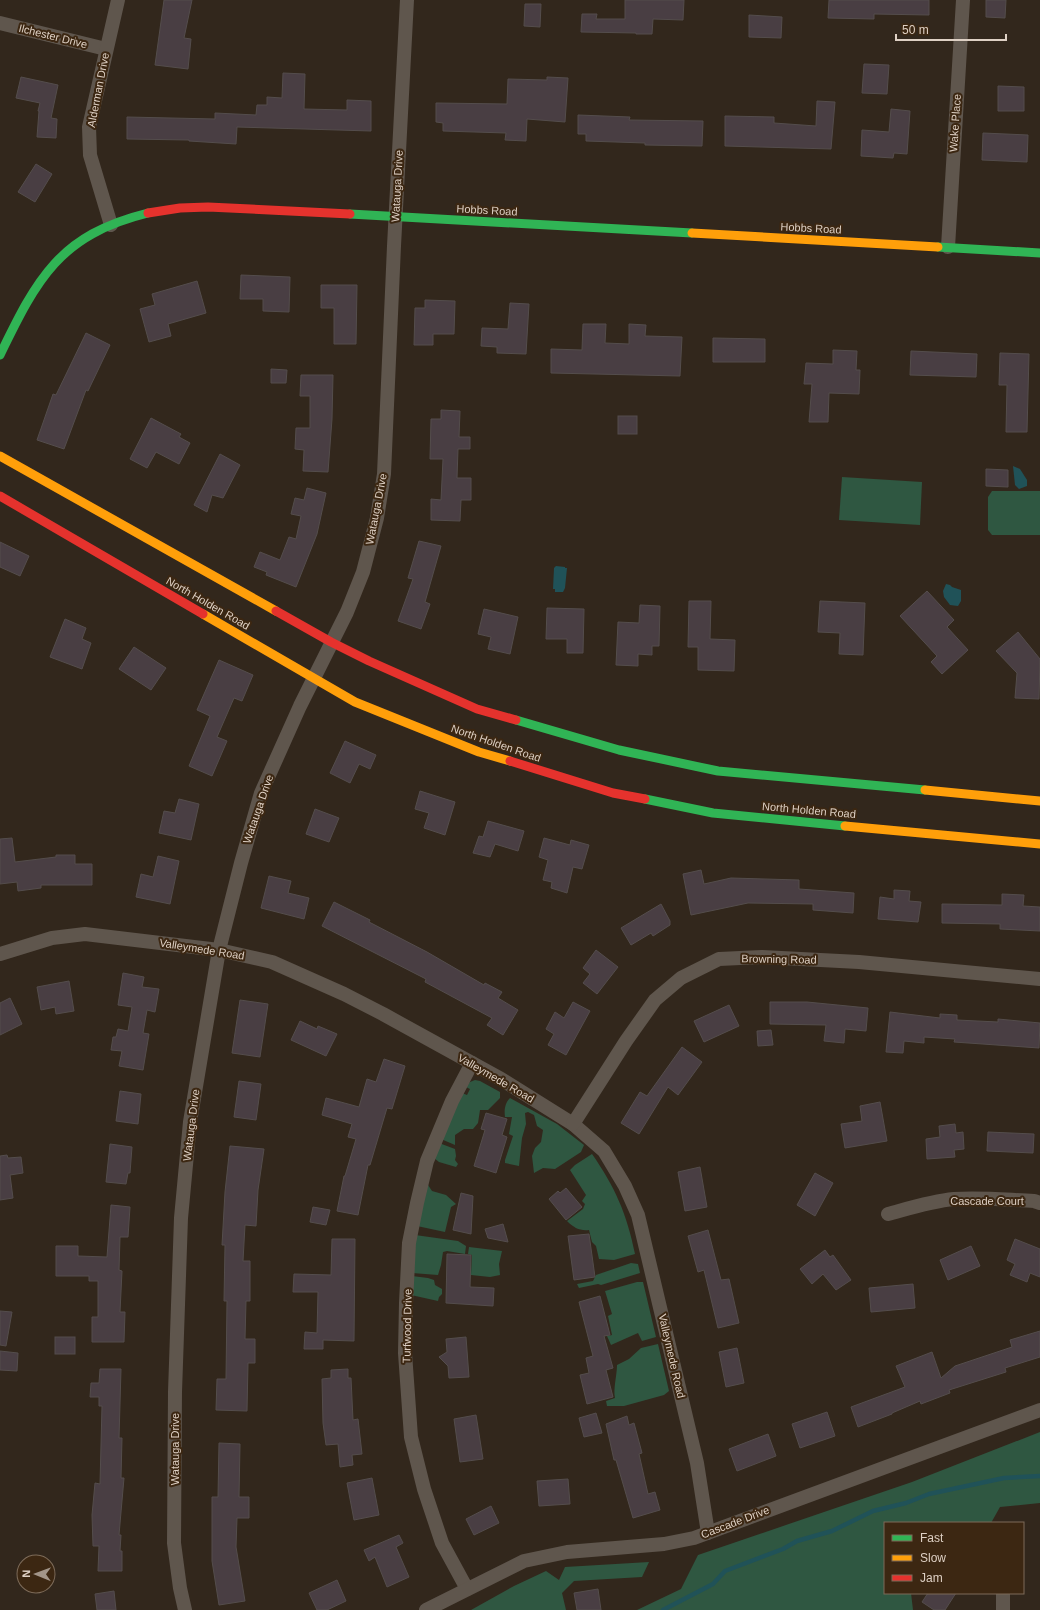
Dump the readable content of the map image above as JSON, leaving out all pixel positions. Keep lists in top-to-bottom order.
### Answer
{
  "streets": {
    "main road": ["Hobbs Road", "North Holden Road"],
    "street": [
      "Ilchester Drive",
      "Alderman Drive",
      "Wake Place",
      "Watauga Drive",
      "Valleymede Road",
      "Browning Road",
      "Cascade Court",
      "Turfwood Drive",
      "Cascade Drive"
    ]
  },
  "crossings": [
    ["Ilchester Drive", "Alderman Drive"],
    ["Alderman Drive", "Hobbs Road"],
    ["Wake Place", "Hobbs Road"],
    ["Watauga Drive", "Hobbs Road"],
    ["Watauga Drive", "North Holden Road"],
    ["Watauga Drive", "Valleymede Road"],
    ["Valleymede Road", "Browning Road"],
    ["Valleymede Road", "Turfwood Drive"],
    ["Valleymede Road", "Cascade Drive"],
    ["Turfwood Drive", "Cascade Drive"]
  ],
  "legend": ["Fast", "Slow", "Jam"],
  "scale_bar": "50 m",
  "north": "left"
}
